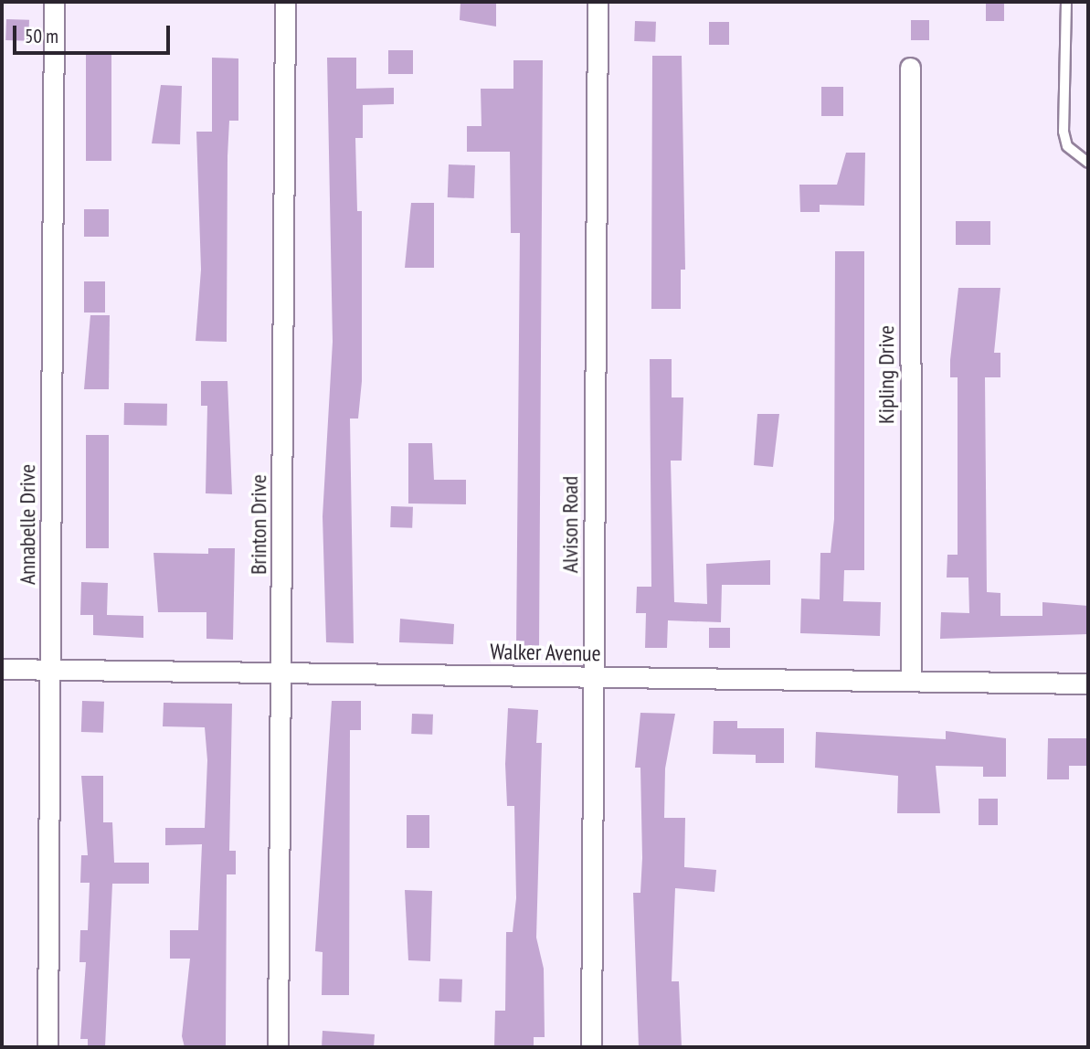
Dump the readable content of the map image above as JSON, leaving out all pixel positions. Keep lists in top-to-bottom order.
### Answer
{
  "streets": {
    "street": [
      "Kipling Drive",
      "Annabelle Drive",
      "Brinton Drive",
      "Alvison Road",
      "Walker Avenue"
    ]
  },
  "crossings": [
    ["Kipling Drive", "Walker Avenue"],
    ["Annabelle Drive", "Walker Avenue"],
    ["Brinton Drive", "Walker Avenue"],
    ["Alvison Road", "Walker Avenue"]
  ],
  "scale_bar": "50 m"
}
